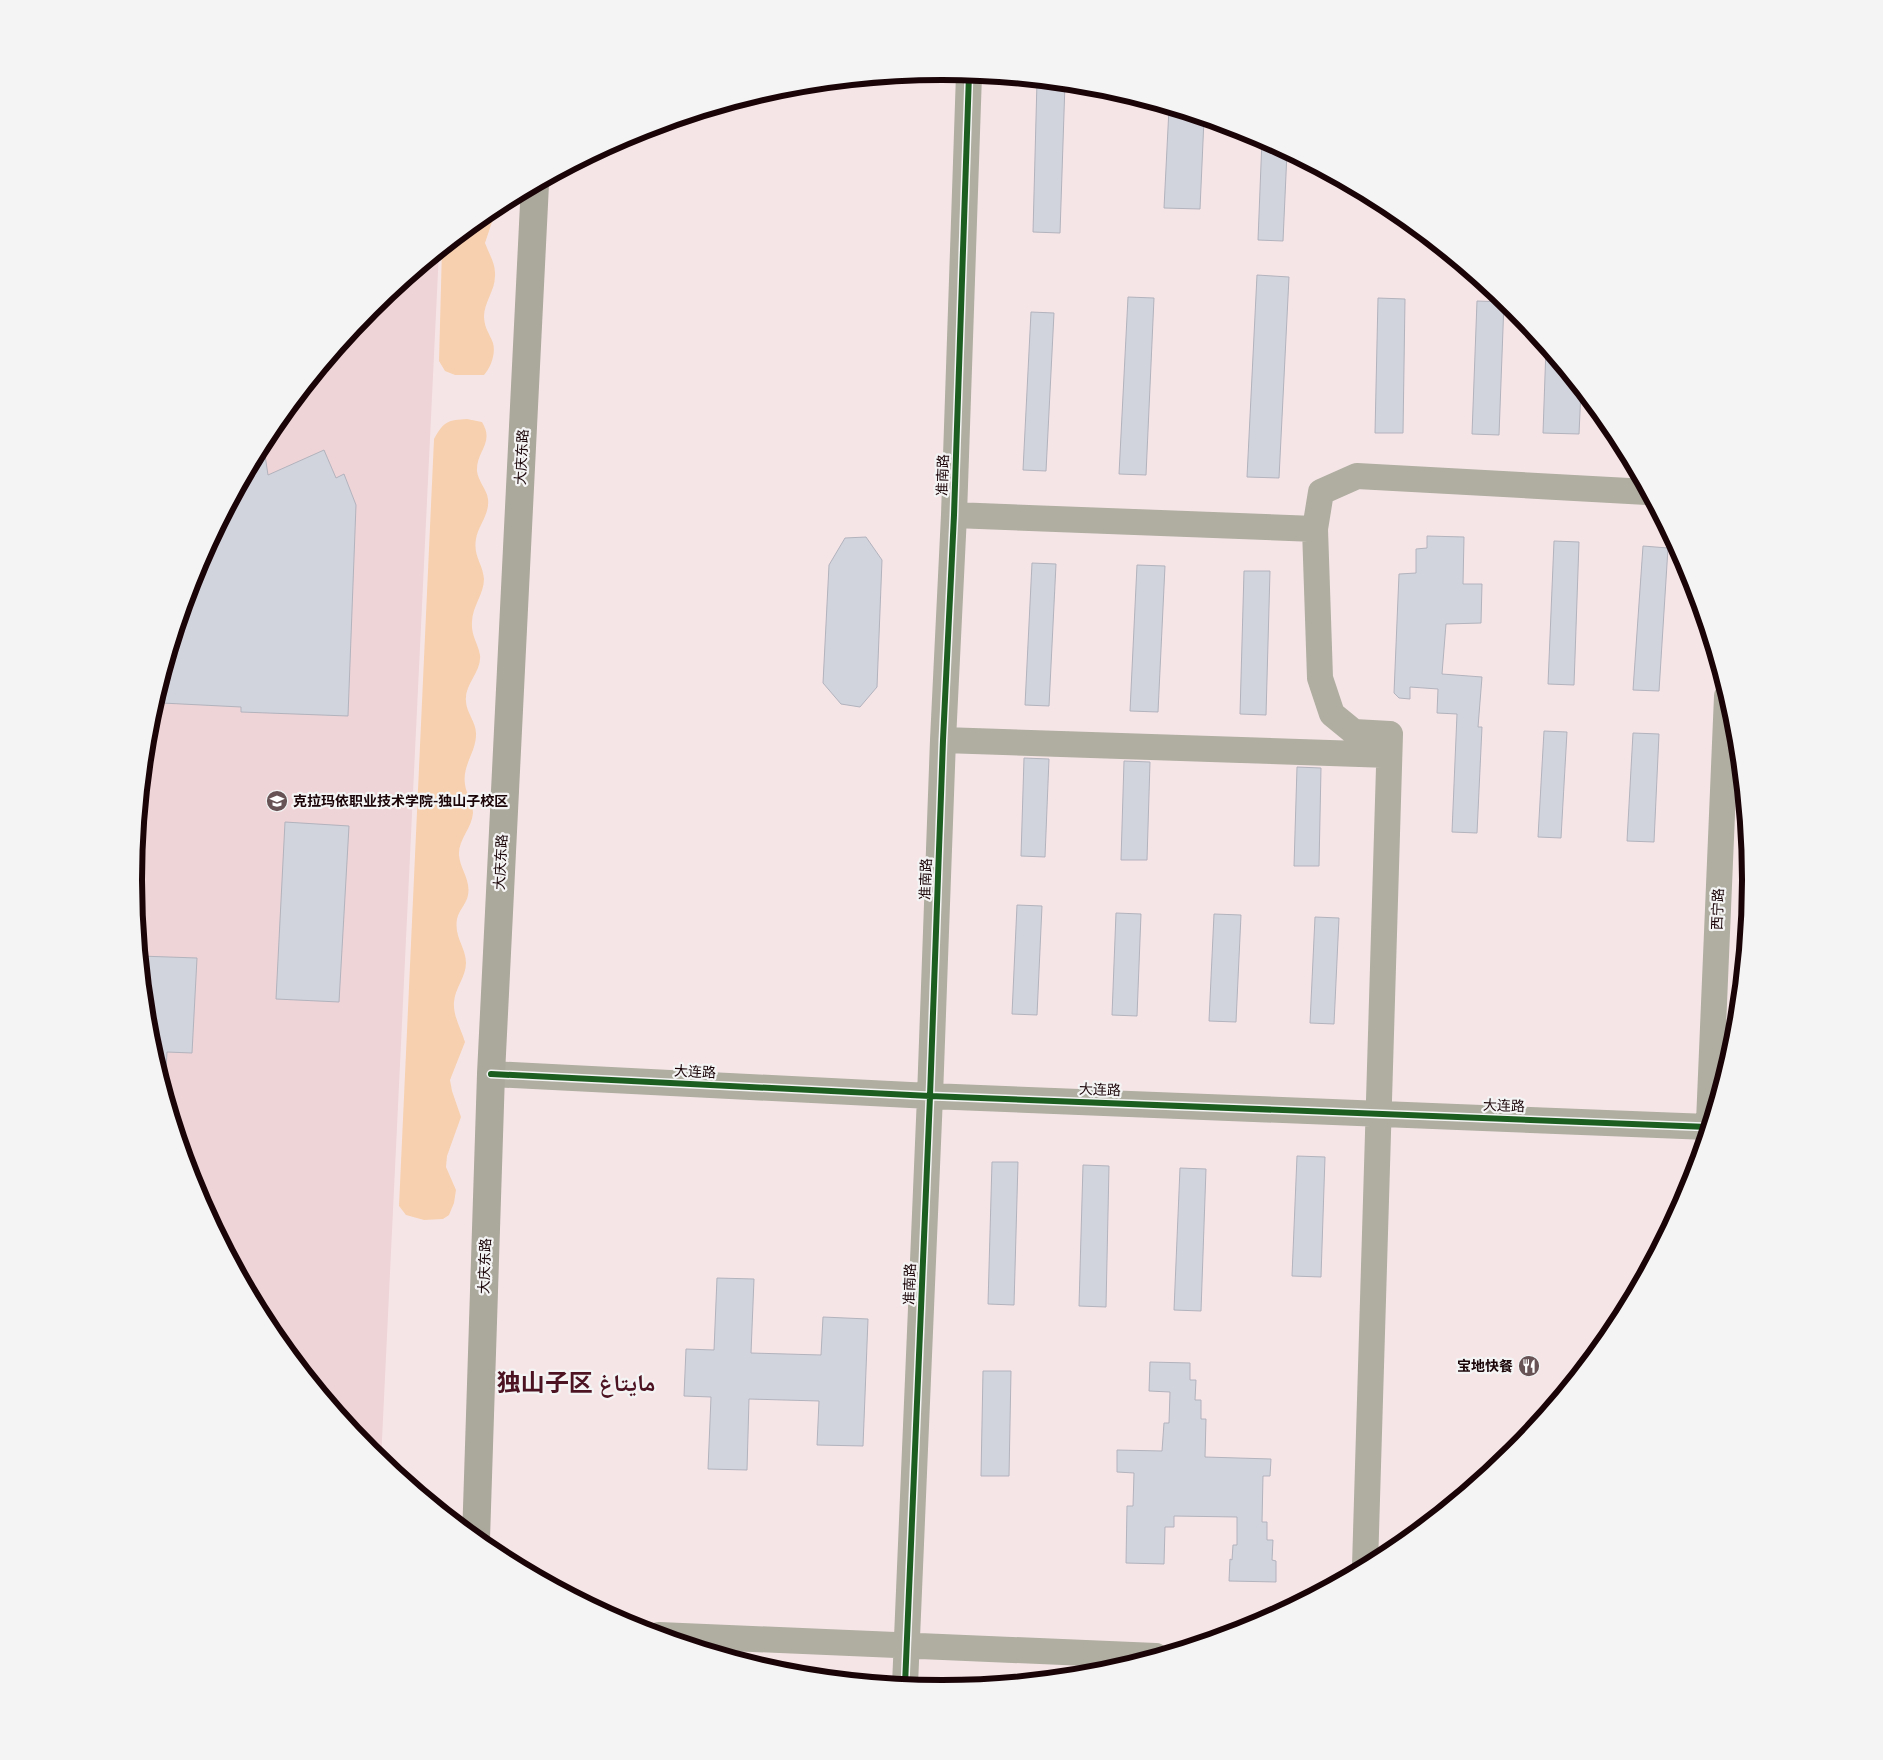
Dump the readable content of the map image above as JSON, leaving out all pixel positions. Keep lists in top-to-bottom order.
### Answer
{
  "streets": {
    "main road": ["大庆东路"],
    "street": ["准南路", "西宁路", "大连路"]
  },
  "crossings": [
    ["大庆东路", "大连路"],
    ["准南路", "大连路"]
  ],
  "districts": ["独山子区 مايتاغ"],
  "places": {
    "school or university": ["克拉玛依职业技术学院-独山子校区"],
    "restaurant": ["宝地快餐"]
  }
}
